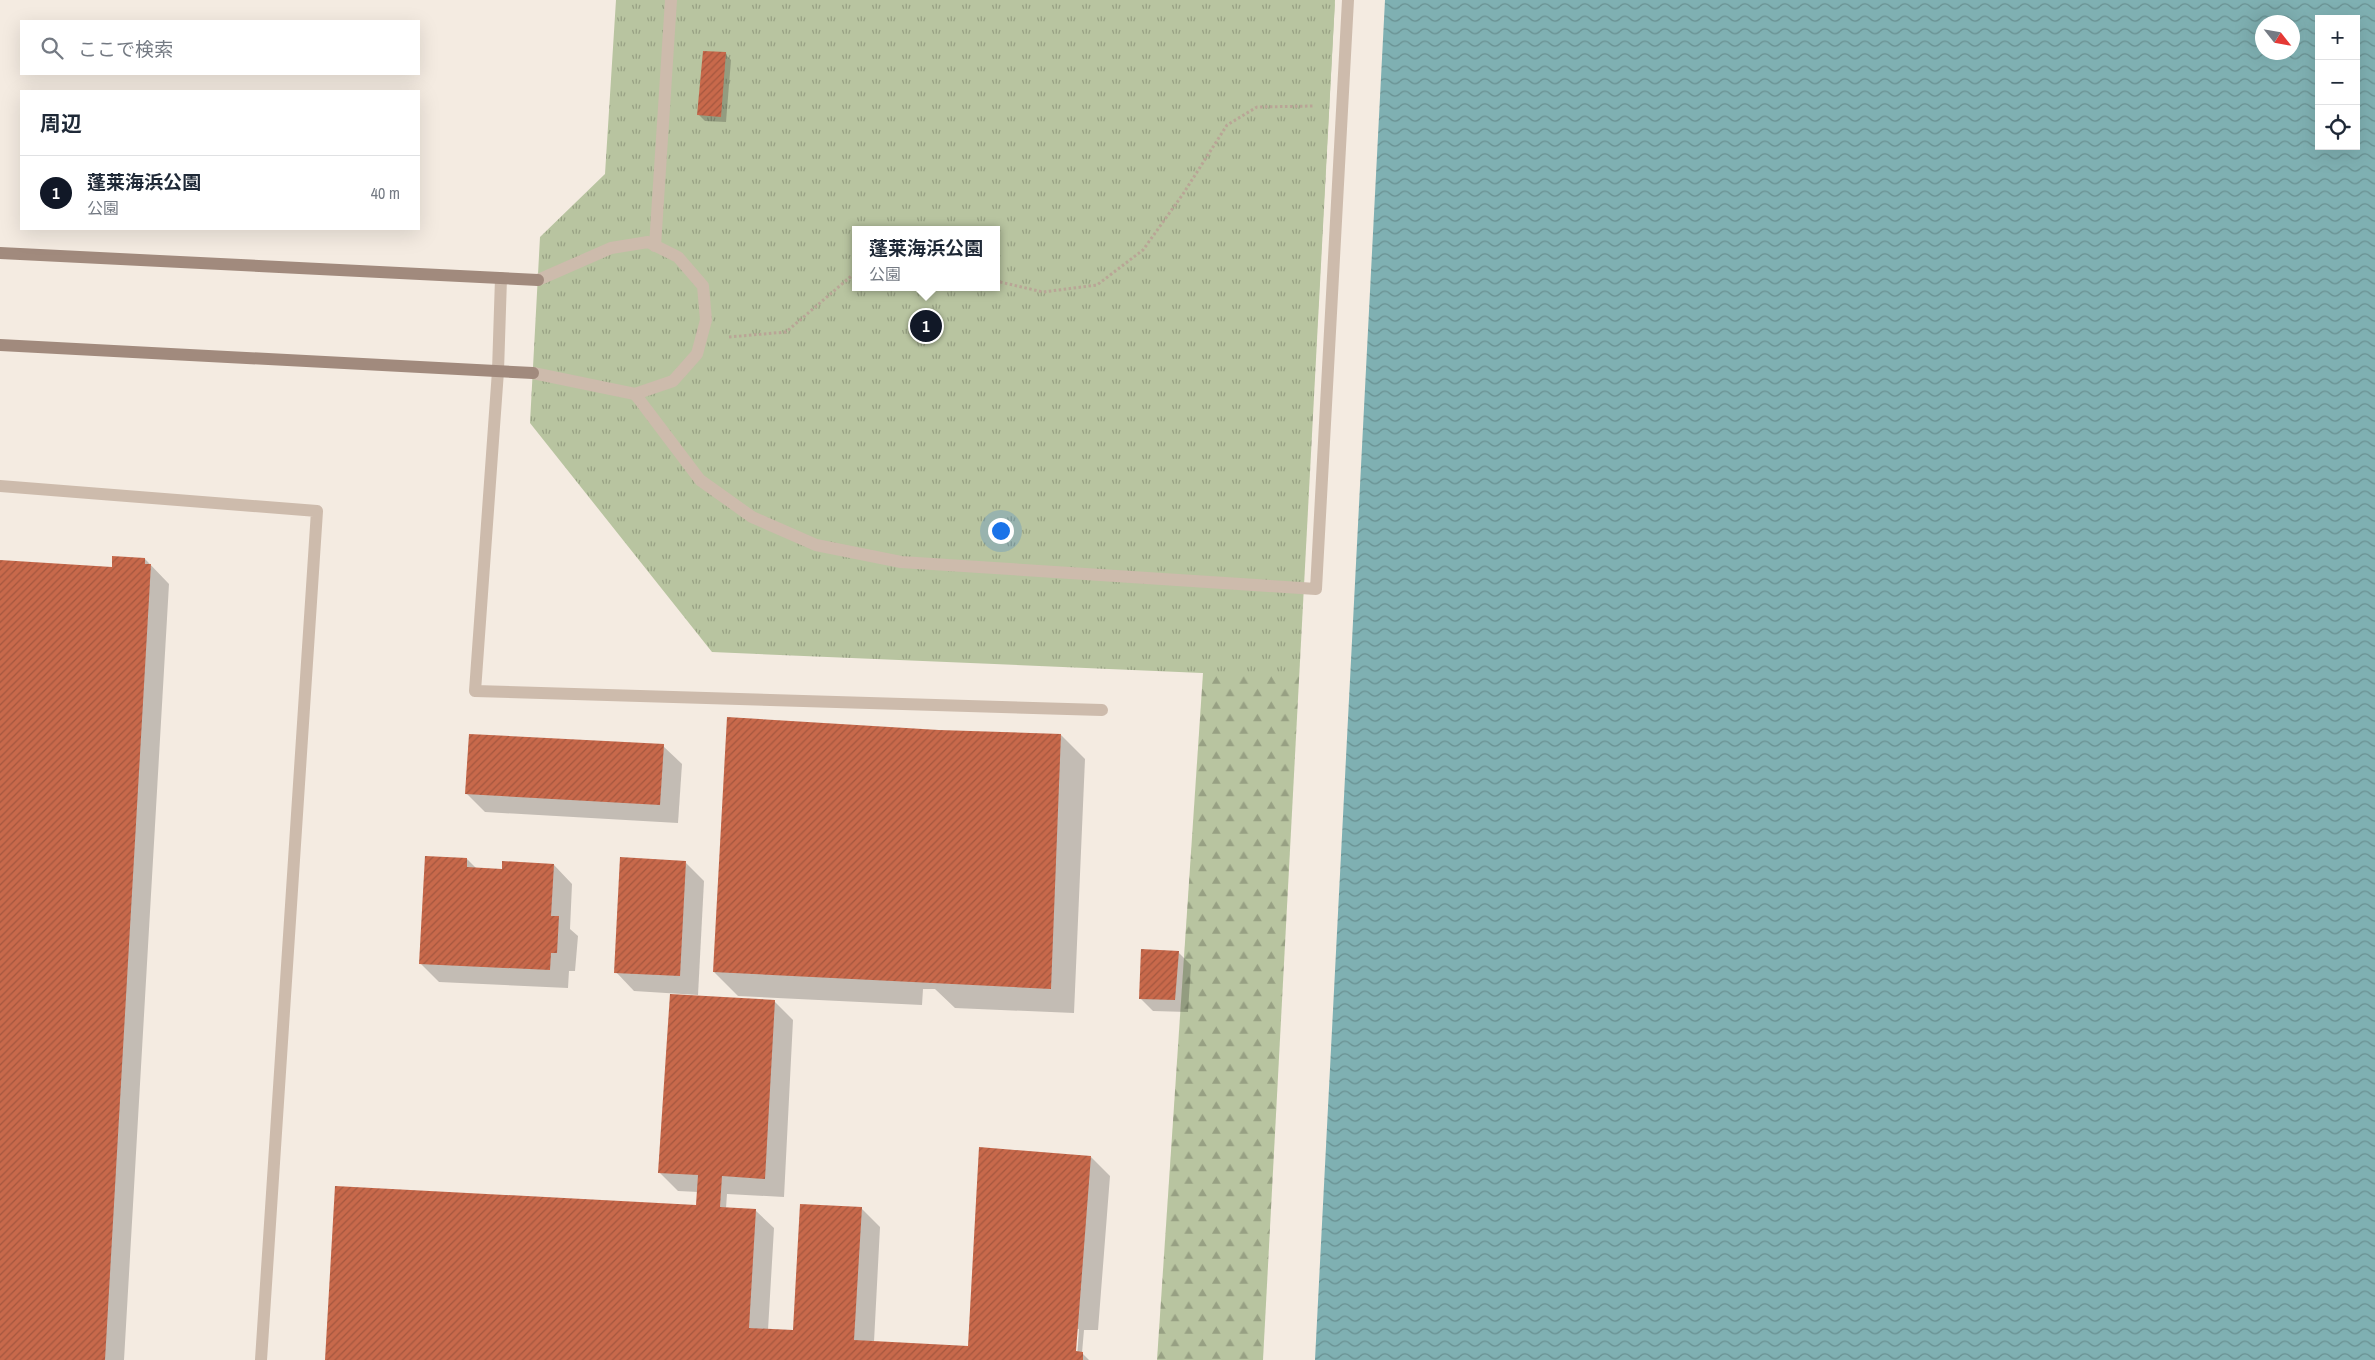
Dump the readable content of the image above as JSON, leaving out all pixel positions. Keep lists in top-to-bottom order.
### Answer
{
  "north": "bottom right",
  "page": {
    "map_buttons": ["+", "−"],
    "search": "ここで検索",
    "heading": "周辺",
    "list": [
      {
        "mark": "1",
        "name": "蓬莱海浜公園",
        "note": "公園",
        "value": "40 m"
      }
    ],
    "popup": ["蓬莱海浜公園", "公園"],
    "pins": "1"
  }
}
